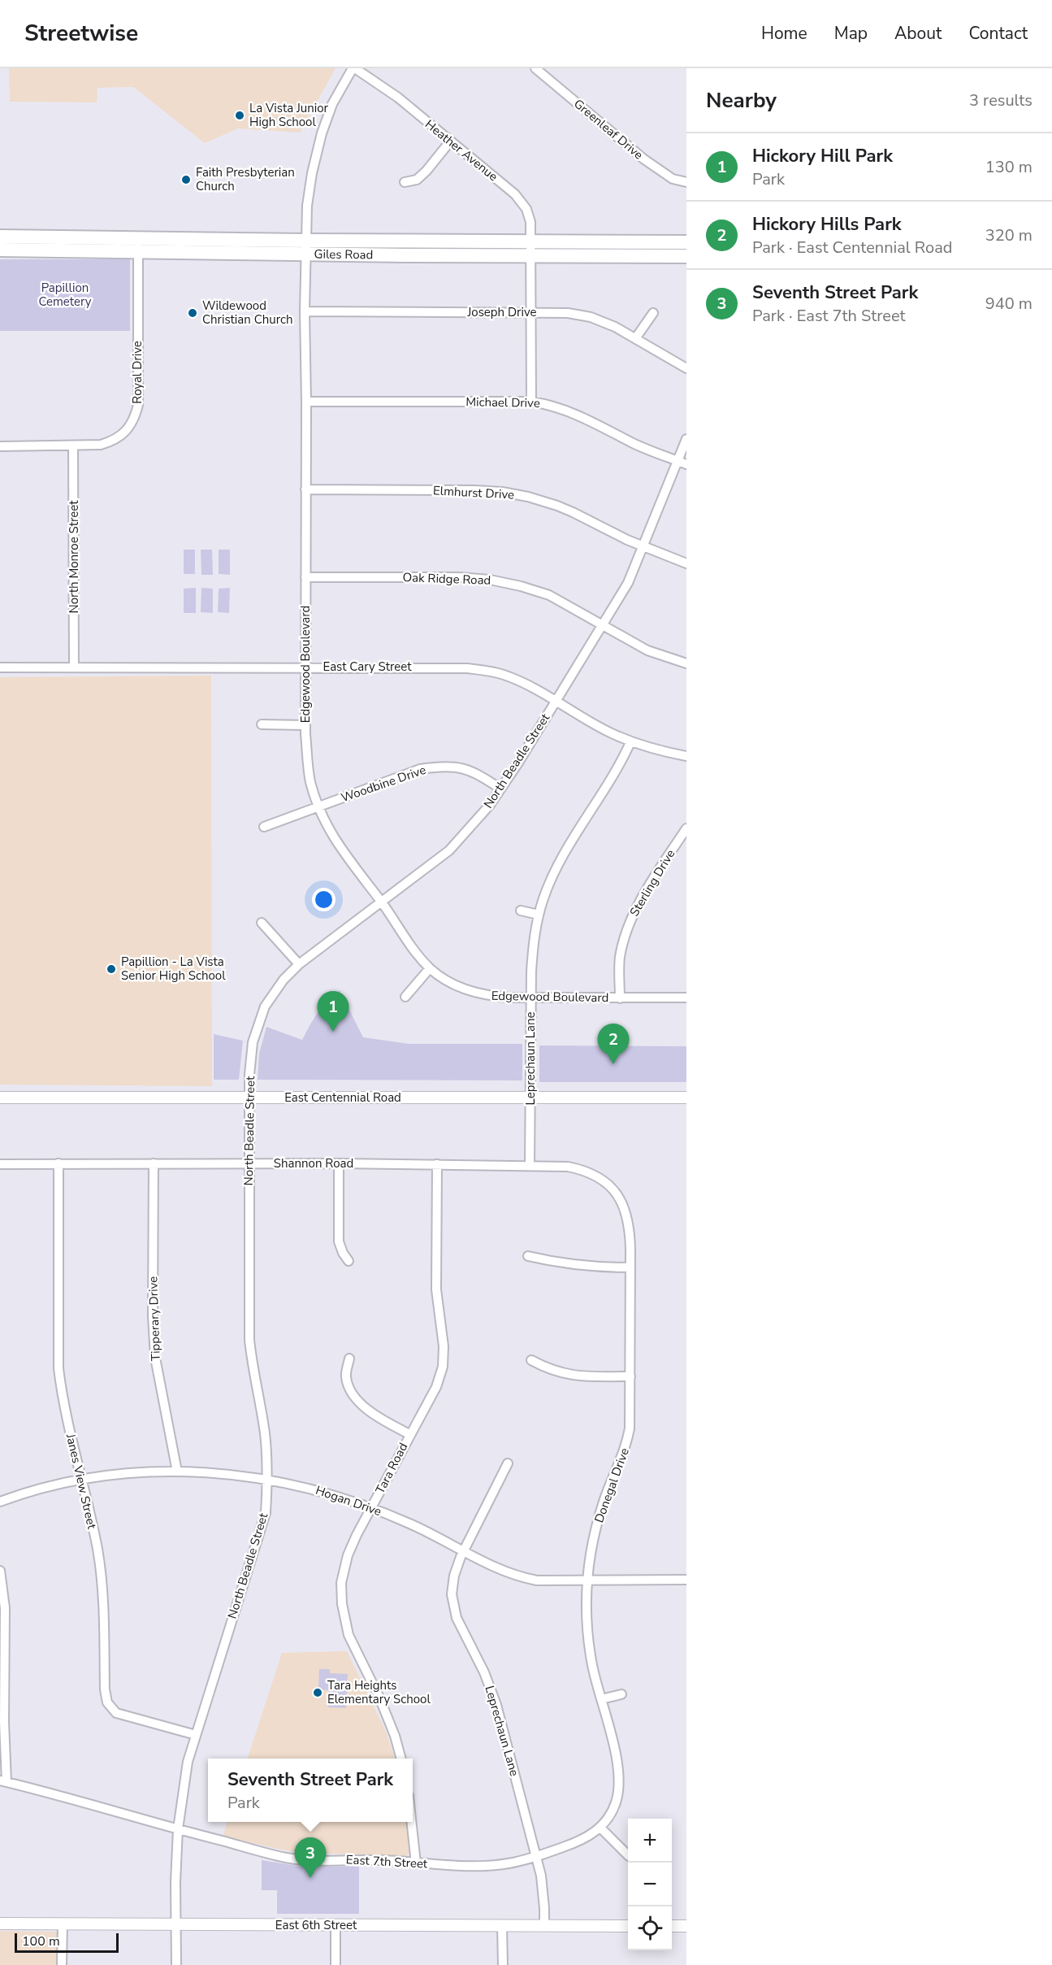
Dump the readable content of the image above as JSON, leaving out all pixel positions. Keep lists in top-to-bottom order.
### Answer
{
  "streets": {
    "main road": ["Giles Road"],
    "street": [
      "Greenleaf Drive",
      "Heather Avenue",
      "Joseph Drive",
      "Royal Drive",
      "Michael Drive",
      "Elmhurst Drive",
      "North Monroe Street",
      "Oak Ridge Road",
      "Edgewood Boulevard",
      "East Cary Street",
      "North Beadle Street",
      "Woodbine Drive",
      "Sterling Drive",
      "Leprechaun Lane",
      "East Centennial Road",
      "Shannon Road",
      "Tipperary Drive",
      "Tara Road",
      "Janes View Street",
      "Donegal Drive",
      "Hogan Drive",
      "East 7th Street",
      "East 6th Street"
    ]
  },
  "crossings": [
    ["Heather Avenue", "Giles Road"],
    ["Heather Avenue", "Joseph Drive"],
    ["Heather Avenue", "Michael Drive"],
    ["Heather Avenue", "Edgewood Boulevard"],
    ["Giles Road", "Royal Drive"],
    ["Giles Road", "Edgewood Boulevard"],
    ["Joseph Drive", "Edgewood Boulevard"],
    ["Royal Drive", "North Monroe Street"],
    ["Michael Drive", "Edgewood Boulevard"],
    ["Michael Drive", "North Beadle Street"],
    ["Elmhurst Drive", "Edgewood Boulevard"],
    ["Elmhurst Drive", "North Beadle Street"],
    ["North Monroe Street", "East Cary Street"],
    ["Oak Ridge Road", "Edgewood Boulevard"],
    ["Oak Ridge Road", "North Beadle Street"],
    ["Edgewood Boulevard", "East Cary Street"],
    ["Edgewood Boulevard", "North Beadle Street"],
    ["Edgewood Boulevard", "Woodbine Drive"],
    ["Edgewood Boulevard", "Sterling Drive"],
    ["Edgewood Boulevard", "Leprechaun Lane"],
    ["East Cary Street", "North Beadle Street"],
    ["East Cary Street", "Leprechaun Lane"],
    ["North Beadle Street", "Woodbine Drive"],
    ["North Beadle Street", "East Centennial Road"],
    ["North Beadle Street", "Shannon Road"],
    ["North Beadle Street", "Janes View Street"],
    ["North Beadle Street", "Hogan Drive"],
    ["North Beadle Street", "East 7th Street"],
    ["North Beadle Street", "East 6th Street"],
    ["Leprechaun Lane", "East Centennial Road"],
    ["Leprechaun Lane", "Shannon Road"],
    ["Leprechaun Lane", "Hogan Drive"],
    ["Leprechaun Lane", "East 7th Street"],
    ["Leprechaun Lane", "East 6th Street"],
    ["Shannon Road", "Tipperary Drive"],
    ["Shannon Road", "Tara Road"],
    ["Shannon Road", "Janes View Street"],
    ["Shannon Road", "Donegal Drive"],
    ["Tipperary Drive", "Hogan Drive"],
    ["Tara Road", "Hogan Drive"],
    ["Janes View Street", "Hogan Drive"],
    ["Donegal Drive", "Hogan Drive"],
    ["Donegal Drive", "East 7th Street"]
  ],
  "parks": ["Papillion Cemetery"],
  "places": [
    "La Vista Junior High School",
    "Faith Presbyterian Church",
    "Wildewood Christian Church",
    "Papillion - La Vista Senior High School",
    "Tara Heights Elementary School"
  ],
  "scale_bar": "100 m",
  "page": {
    "header": "Streetwise",
    "nav": [
      "Home",
      "Map",
      "About",
      "Contact"
    ],
    "heading": ["Nearby", "3 results"],
    "list": [
      {
        "mark": "1",
        "name": "Hickory Hill Park",
        "note": "Park",
        "value": "130 m"
      },
      {
        "mark": "2",
        "name": "Hickory Hills Park",
        "note": "Park · East Centennial Road",
        "value": "320 m"
      },
      {
        "mark": "3",
        "name": "Seventh Street Park",
        "note": "Park · East 7th Street",
        "value": "940 m"
      }
    ],
    "pins": ["1", "2", "3"],
    "popup": ["Seventh Street Park", "Park"],
    "map_buttons": ["+", "−"],
    "scale": "100 m"
  }
}
